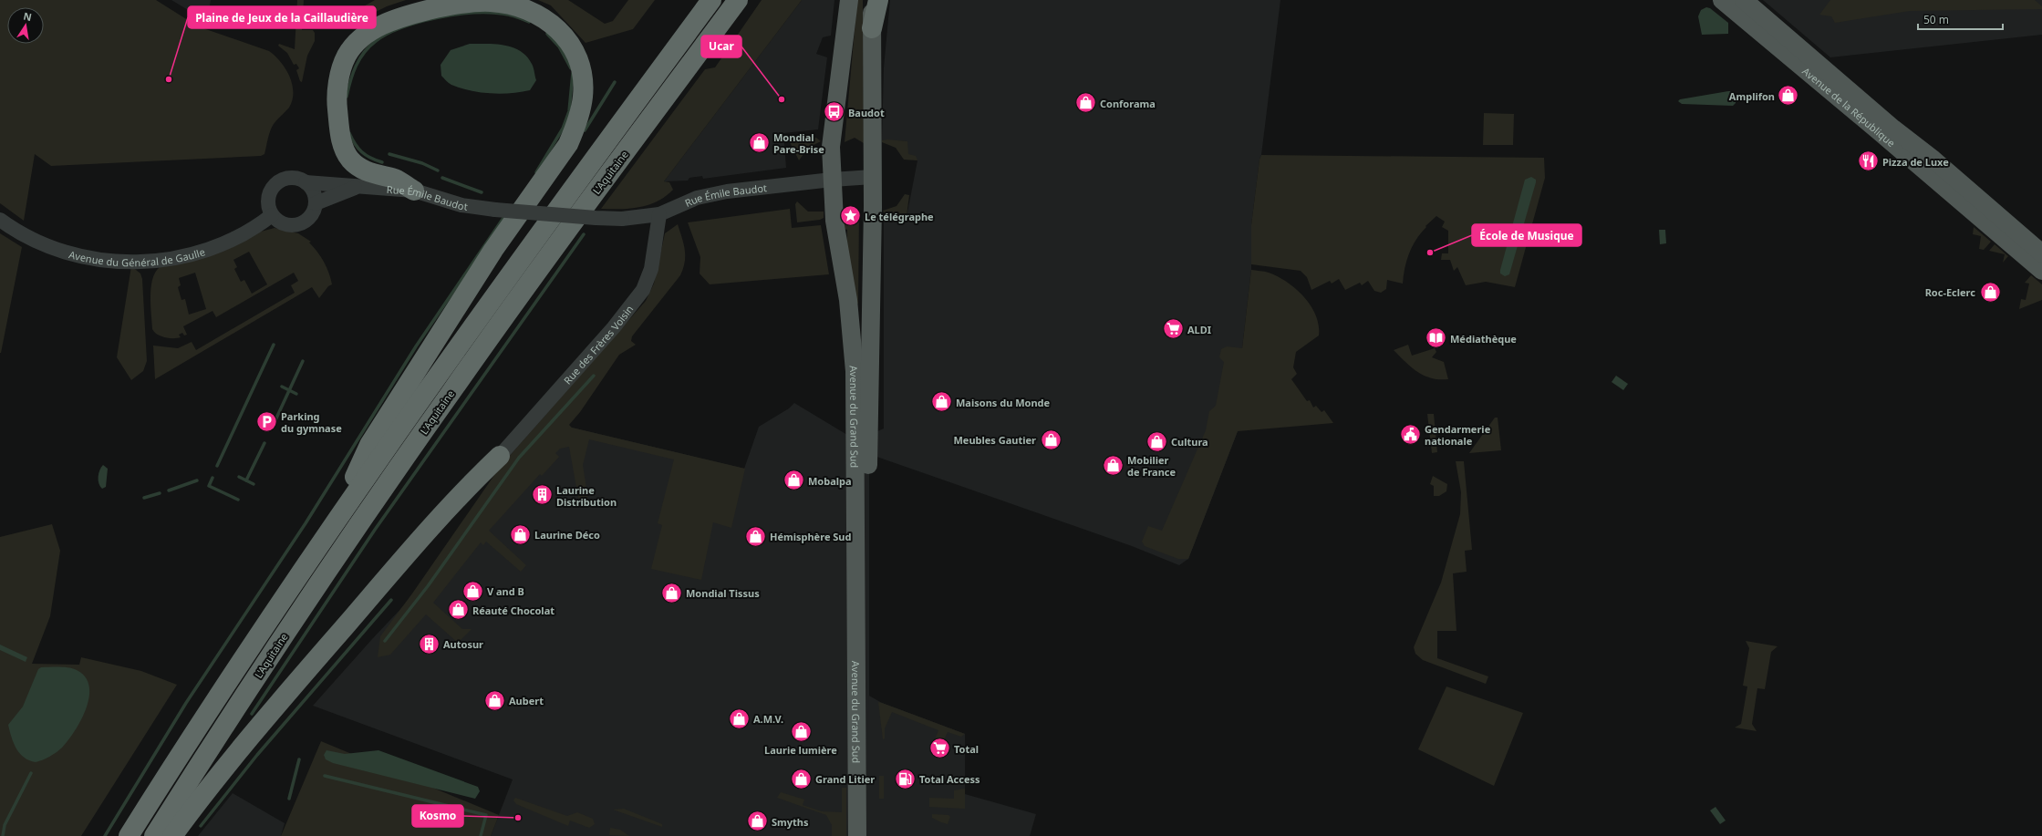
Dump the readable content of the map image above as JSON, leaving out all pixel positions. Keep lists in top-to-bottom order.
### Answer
{
  "streets": {
    "highway": ["L'Aquitaine"],
    "main road": ["Avenue de la République", "Avenue du Grand Sud"],
    "street": ["Rue Émile Baudot", "Avenue du Général de Gaulle", "Rue des Frères Voisin"]
  },
  "crossings": [
    ["Rue Émile Baudot", "Avenue du Général de Gaulle"],
    ["Rue Émile Baudot", "Rue des Frères Voisin"],
    ["Rue Émile Baudot", "Avenue du Grand Sud"]
  ],
  "places": {
    "other": [
      "Plaine de Jeux de la Caillaudière",
      "Ucar",
      "École de Musique",
      "Kosmo"
    ],
    "shop": [
      "Amplifon",
      "Conforama",
      "Mondial Pare-Brise",
      "Roc-Eclerc",
      "Maisons du Monde",
      "Meubles Gautier",
      "Cultura",
      "Mobilier de France",
      "Mobalpa",
      "Laurine Déco",
      "Hémisphère Sud",
      "V and B",
      "Mondial Tissus",
      "Réauté Chocolat",
      "Aubert",
      "A.M.V.",
      "Laurie lumière",
      "Grand Litier",
      "Smyths"
    ],
    "bus stop": ["Baudot"],
    "restaurant": ["Pizza de Luxe"],
    "place": ["Le télégraphe"],
    "supermarket": ["ALDI", "Total"],
    "library": ["Médiathèque"],
    "parking": ["Parking du gymnase"],
    "public building": ["Gendarmerie nationale"],
    "building": ["Laurine Distribution", "Autosur"],
    "fuel station": ["Total Access"]
  },
  "scale_bar": "50 m",
  "north": "top"
}
